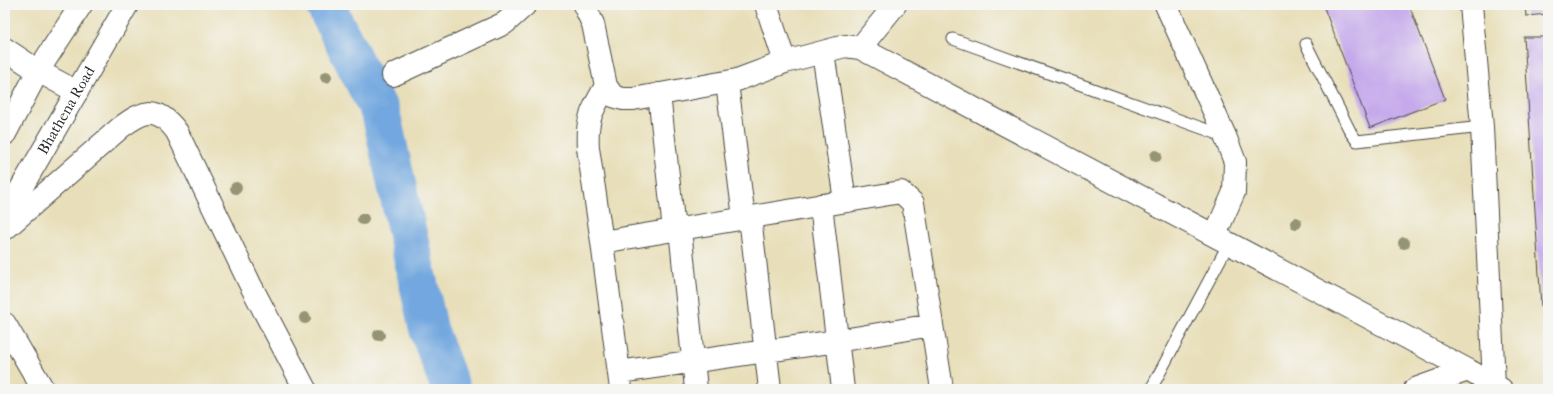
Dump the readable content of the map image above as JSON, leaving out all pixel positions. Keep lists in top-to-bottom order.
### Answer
{
  "streets": {
    "street": ["Bhathena Road"]
  }
}
